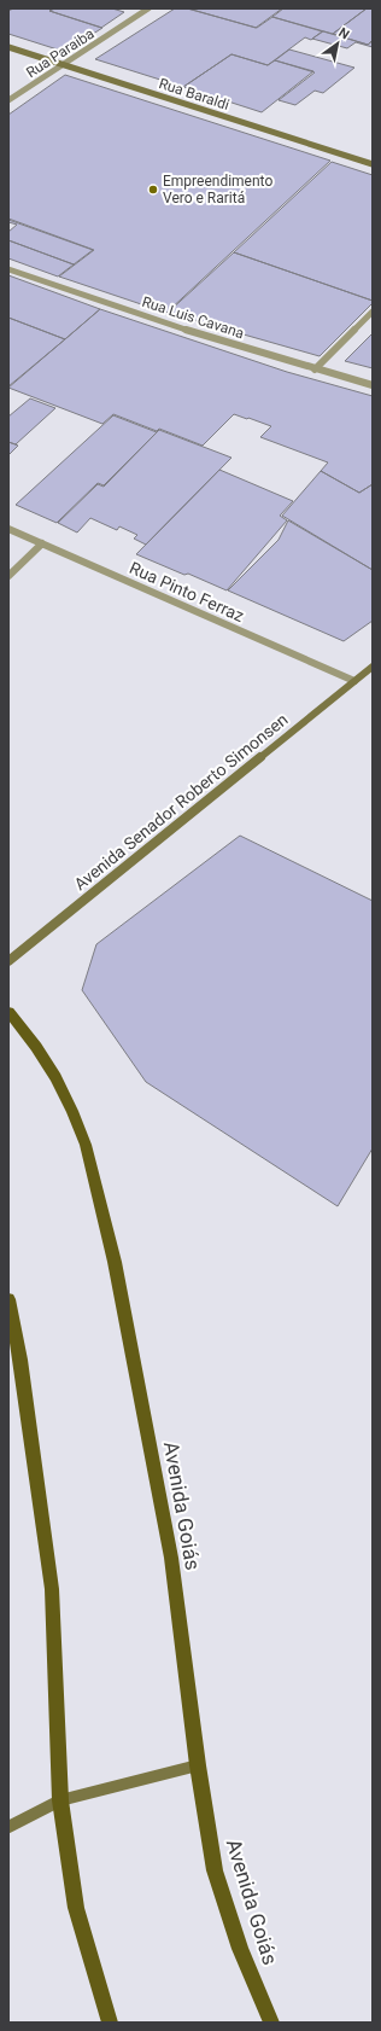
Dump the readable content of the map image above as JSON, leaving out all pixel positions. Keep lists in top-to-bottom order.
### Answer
{
  "streets": {
    "main road": ["Avenida Goiás"],
    "street": [
      "Rua Paraiba",
      "Rua Baraldi",
      "Rua Luis Cavana",
      "Rua Pinto Ferraz",
      "Avenida Senador Roberto Simonsen"
    ]
  },
  "crossings": [
    ["Rua Paraiba", "Rua Baraldi"],
    ["Rua Pinto Ferraz", "Avenida Senador Roberto Simonsen"]
  ],
  "places": ["Empreendimento Vero e Raritá"],
  "north": "top right"
}
